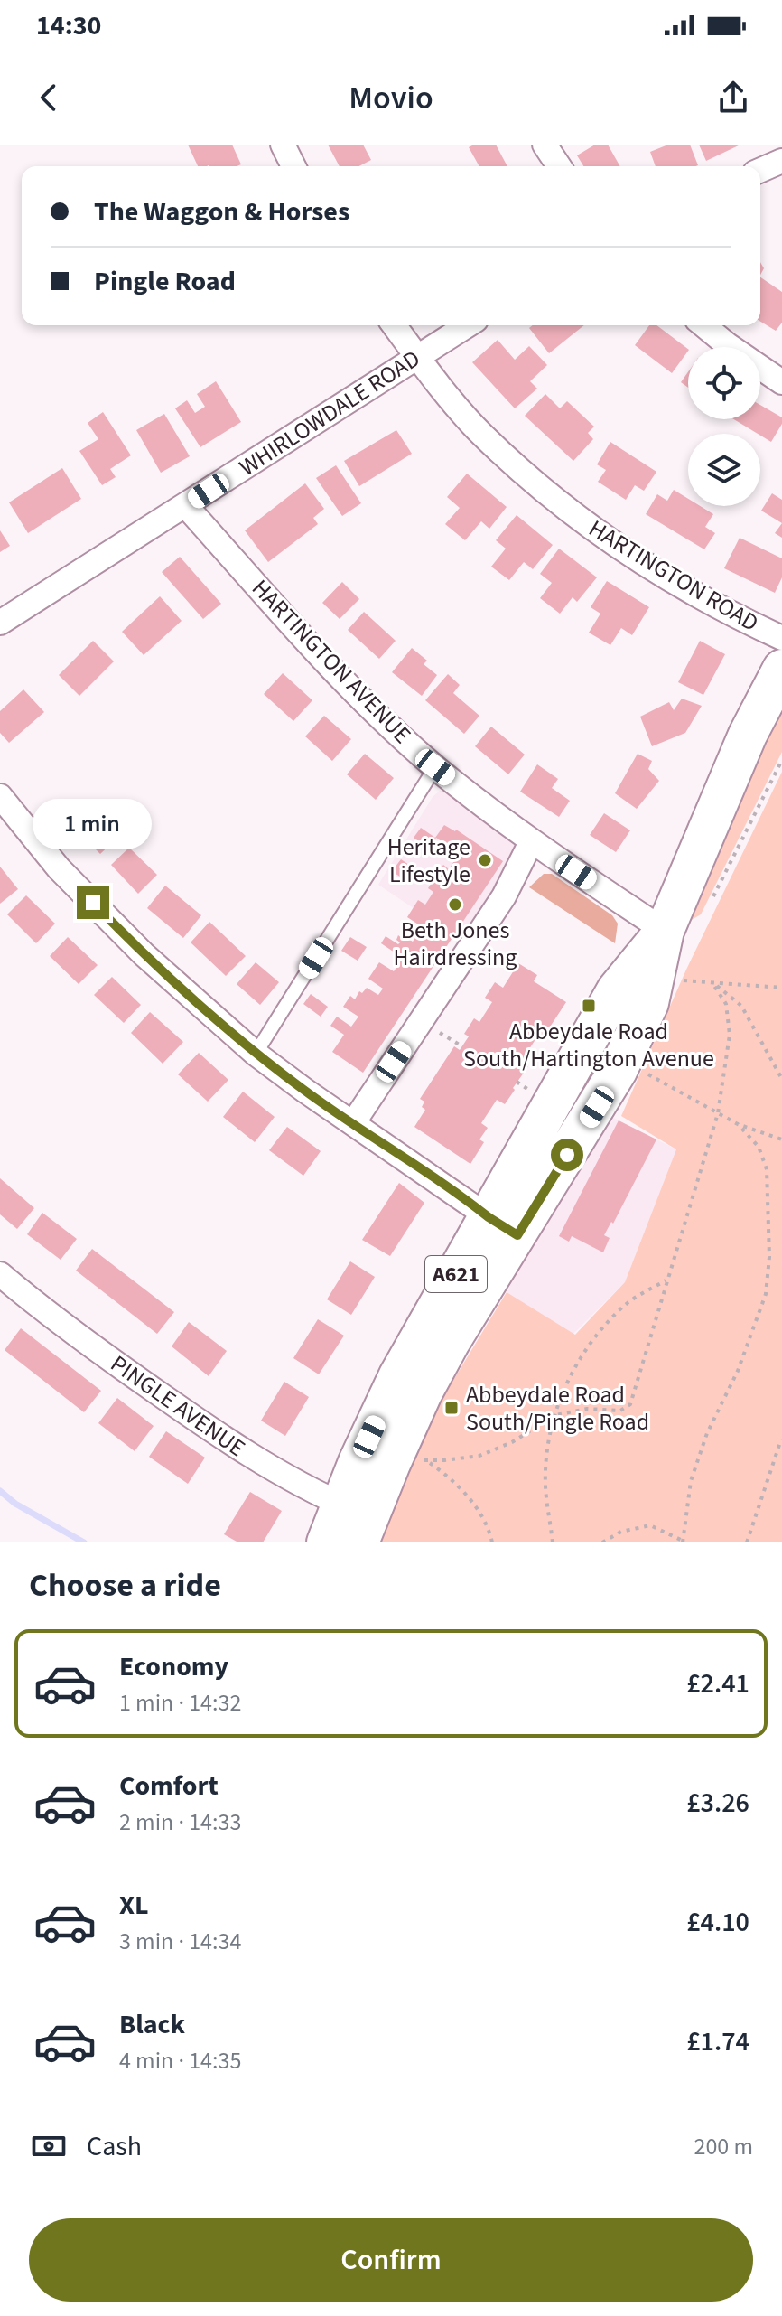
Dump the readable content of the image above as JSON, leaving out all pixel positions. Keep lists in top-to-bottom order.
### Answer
{
  "streets": {
    "main road": ["A621"],
    "street": [
      "WHIRLOWDALE ROAD",
      "HARTINGTON ROAD",
      "HARTINGTON AVENUE",
      "PINGLE AVENUE"
    ]
  },
  "crossings": [
    ["WHIRLOWDALE ROAD", "HARTINGTON ROAD"],
    ["WHIRLOWDALE ROAD", "HARTINGTON AVENUE"],
    ["HARTINGTON AVENUE", "A621"],
    ["A621", "PINGLE AVENUE"]
  ],
  "places": {
    "other": ["Heritage Lifestyle", "Beth Jones Hairdressing"],
    "transit": ["Abbeydale Road South/Hartington Avenue", "Abbeydale Road South/Pingle Road"]
  },
  "page": {
    "status": "14:30",
    "header": "Movio",
    "banner": ["The Waggon & Horses", "Pingle Road"],
    "bubble": "1 min",
    "heading": "Choose a ride",
    "list": [
      {
        "name": "Economy",
        "note": "1 min · 14:32",
        "value": "£2.41"
      },
      {
        "name": "Comfort",
        "note": "2 min · 14:33",
        "value": "£3.26"
      },
      {
        "name": "XL",
        "note": "3 min · 14:34",
        "value": "£4.10"
      },
      {
        "name": "Black",
        "note": "4 min · 14:35",
        "value": "£1.74"
      }
    ],
    "pay": ["Cash", "200 m"],
    "buttons": "Confirm"
  }
}
